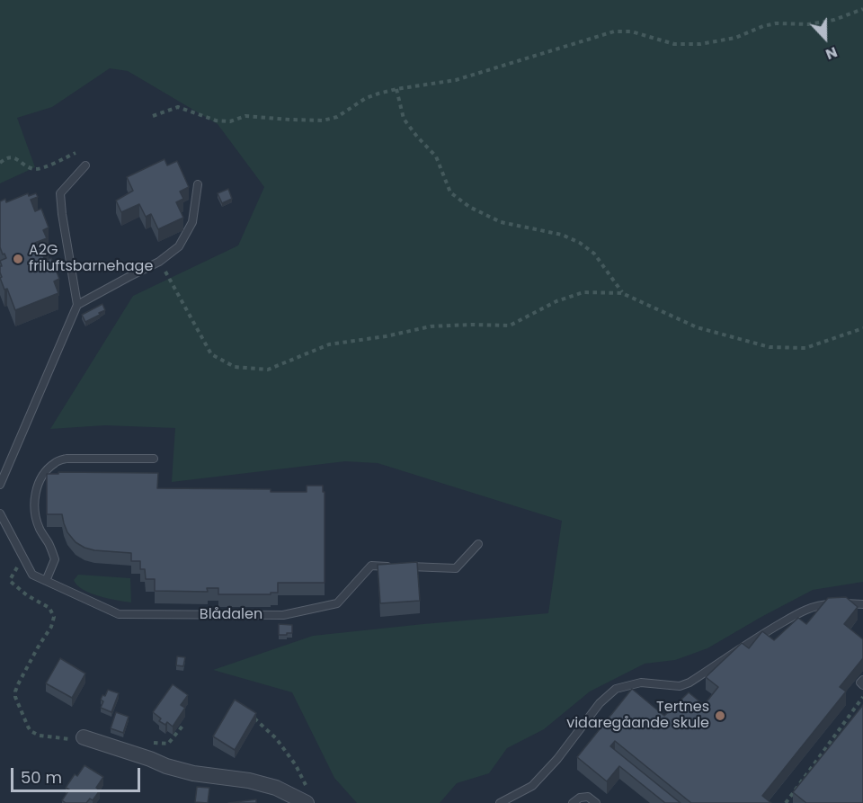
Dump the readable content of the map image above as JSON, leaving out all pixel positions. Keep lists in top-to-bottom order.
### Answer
{
  "streets": {
    "lane": ["Blådalen"]
  },
  "places": ["A2G friluftsbarnehage", "Tertnes vidaregåande skule"],
  "scale_bar": "50 m",
  "north": "bottom"
}
